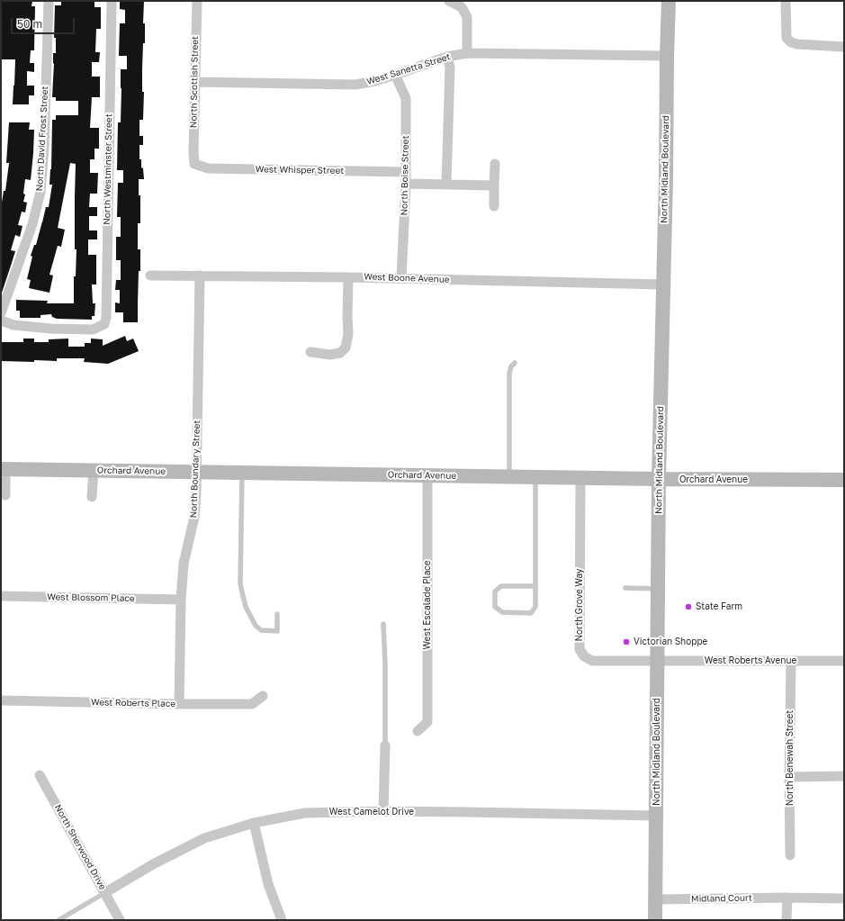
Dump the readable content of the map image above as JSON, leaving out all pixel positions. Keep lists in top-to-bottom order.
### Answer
{
  "streets": {
    "main road": ["North Midland Boulevard", "Orchard Avenue"],
    "street": [
      "West Sanetta Street",
      "North Scottish Street",
      "North David Frost Street",
      "North Westminster Street",
      "West Whisper Street",
      "North Boise Street",
      "West Boone Avenue",
      "North Boundary Street",
      "West Blossom Place",
      "West Escalade Place",
      "North Grove Way",
      "West Roberts Avenue",
      "West Roberts Place",
      "North Benewah Street",
      "West Camelot Drive",
      "North Sherwood Drive",
      "Midland Court"
    ]
  },
  "crossings": [
    ["West Sanetta Street", "North Scottish Street"],
    ["West Sanetta Street", "North Midland Boulevard"],
    ["West Sanetta Street", "North Boise Street"],
    ["North Scottish Street", "West Whisper Street"],
    ["North Midland Boulevard", "West Boone Avenue"],
    ["North Midland Boulevard", "Orchard Avenue"],
    ["North Midland Boulevard", "North Grove Way"],
    ["North Midland Boulevard", "West Roberts Avenue"],
    ["North Midland Boulevard", "West Camelot Drive"],
    ["North Midland Boulevard", "Midland Court"],
    ["West Whisper Street", "North Boise Street"],
    ["North Boise Street", "West Boone Avenue"],
    ["West Boone Avenue", "North Boundary Street"],
    ["North Boundary Street", "Orchard Avenue"],
    ["North Boundary Street", "West Blossom Place"],
    ["North Boundary Street", "West Roberts Place"],
    ["Orchard Avenue", "West Escalade Place"],
    ["Orchard Avenue", "North Grove Way"],
    ["North Grove Way", "West Roberts Avenue"],
    ["West Roberts Avenue", "North Benewah Street"],
    ["West Camelot Drive", "North Sherwood Drive"]
  ],
  "places": ["State Farm", "Victorian Shoppe"],
  "scale_bar": "50 m"
}
